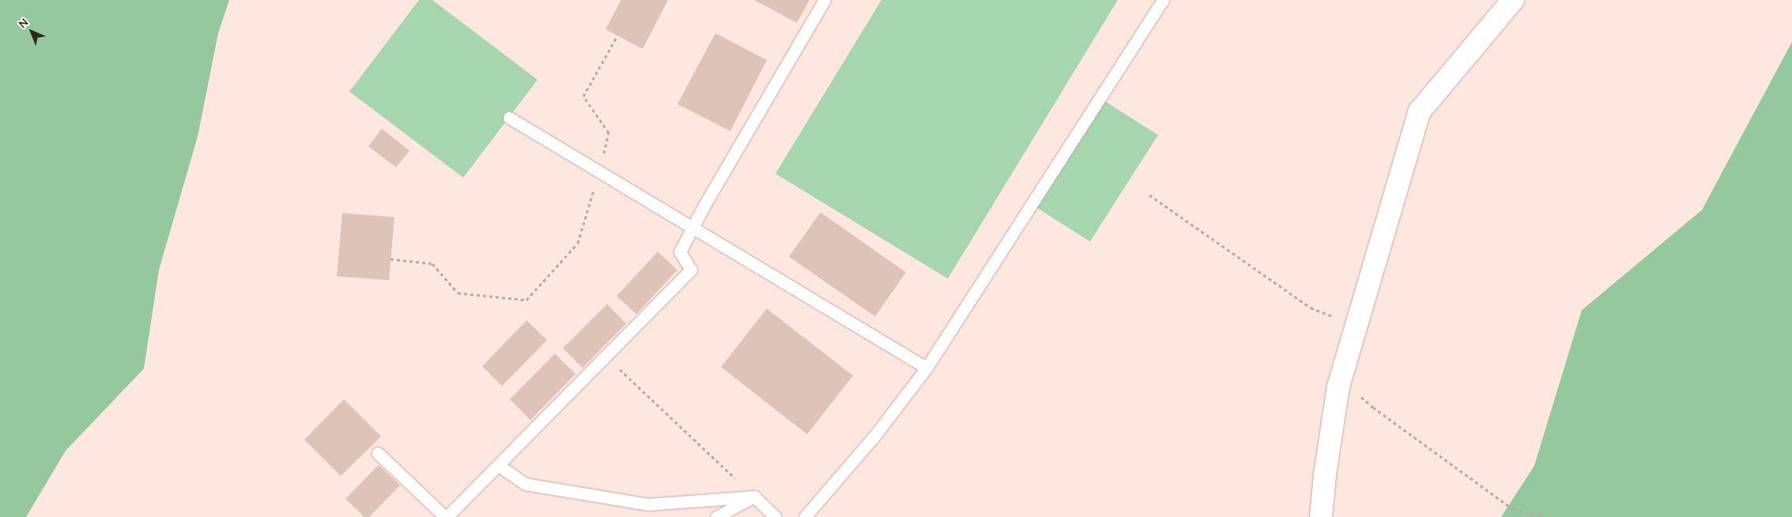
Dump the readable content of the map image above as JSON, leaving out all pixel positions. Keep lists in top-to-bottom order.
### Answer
{
  "north": "top left"
}
